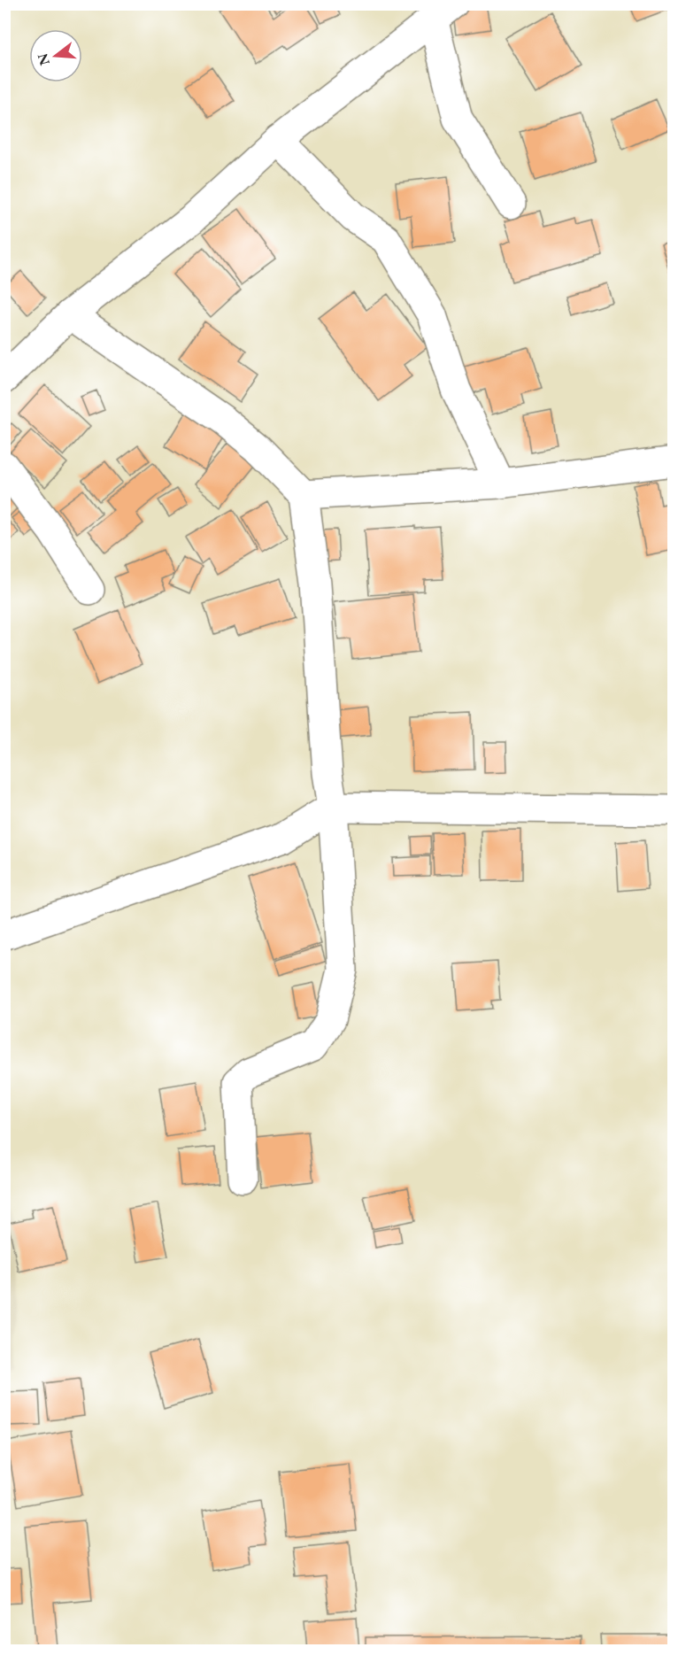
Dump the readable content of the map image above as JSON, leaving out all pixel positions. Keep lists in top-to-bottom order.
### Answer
{
  "north": "left"
}
